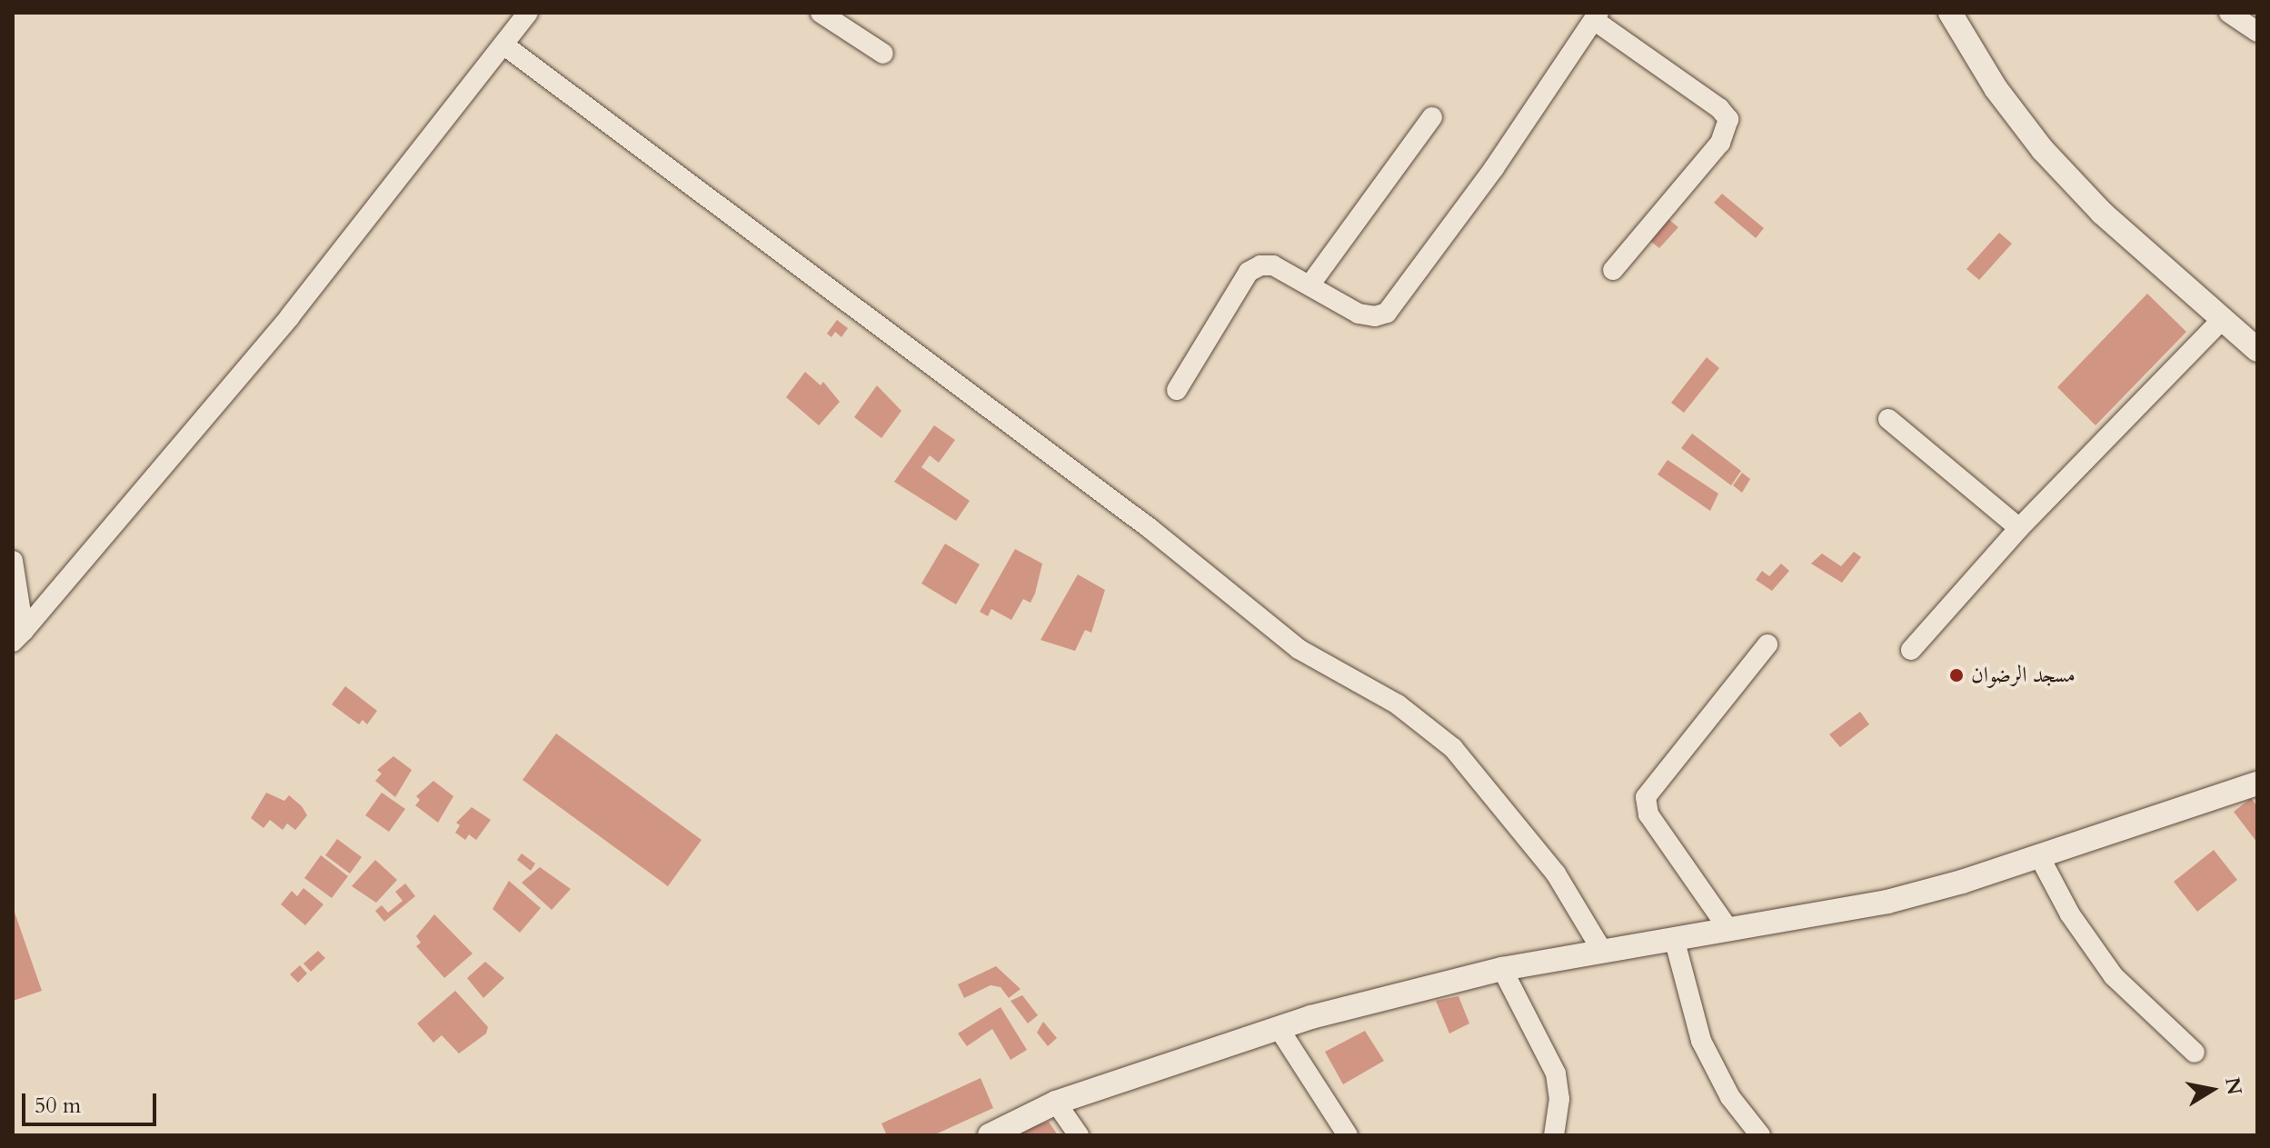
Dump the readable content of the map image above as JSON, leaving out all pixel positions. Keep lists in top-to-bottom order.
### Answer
{
  "places": ["مسجد الرضوان"],
  "scale_bar": "50 m",
  "north": "right"
}
